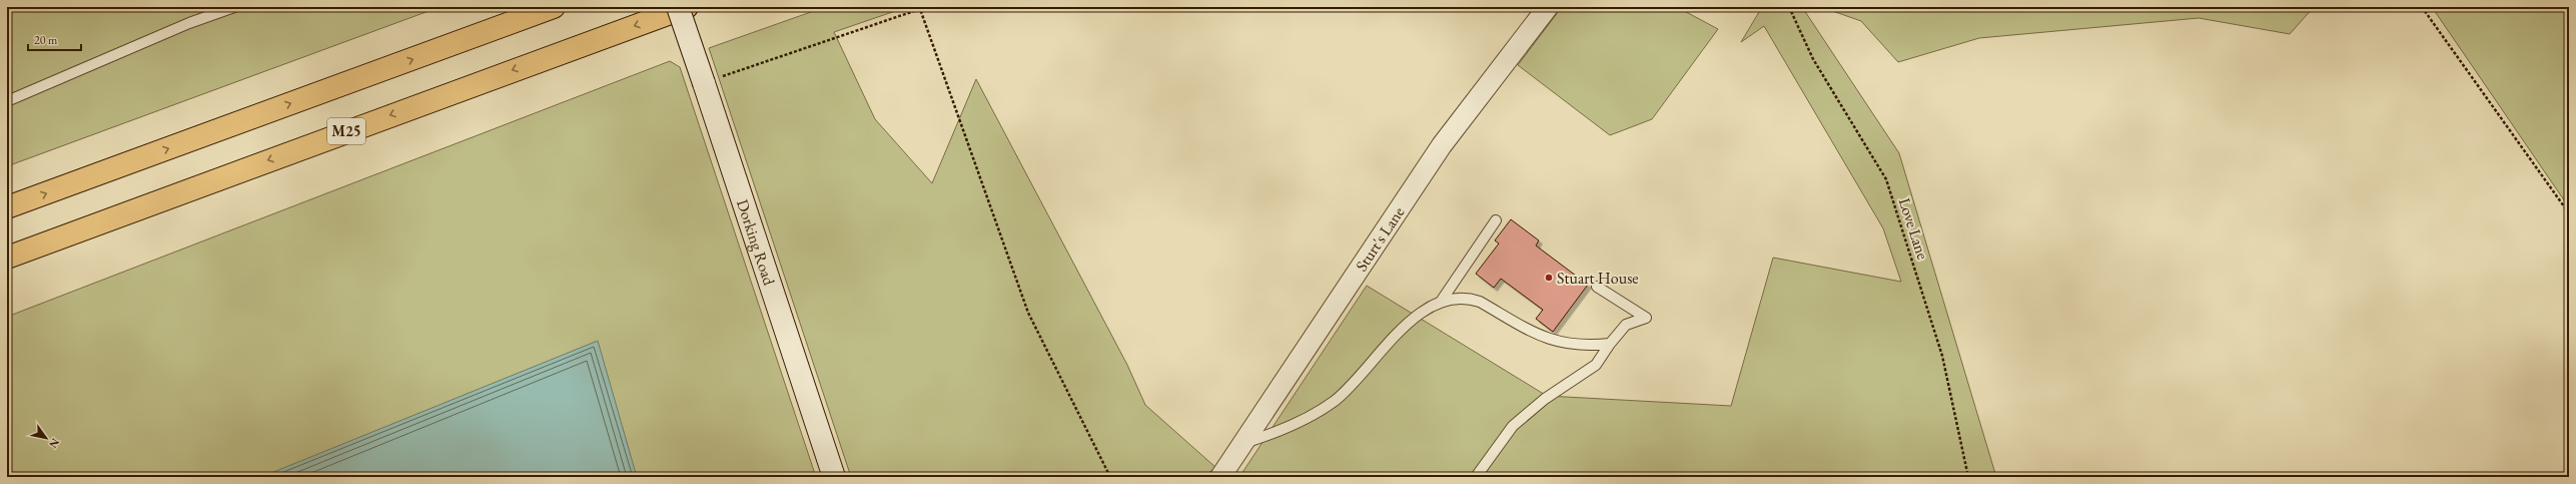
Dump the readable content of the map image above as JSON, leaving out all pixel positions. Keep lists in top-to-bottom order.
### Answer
{
  "streets": {
    "highway": ["M25"],
    "main road": ["Dorking Road"],
    "street": ["Sturt's Lane"],
    "path": ["Love Lane"]
  },
  "places": ["Stuart House"],
  "scale_bar": "20 m",
  "north": "bottom right"
}
